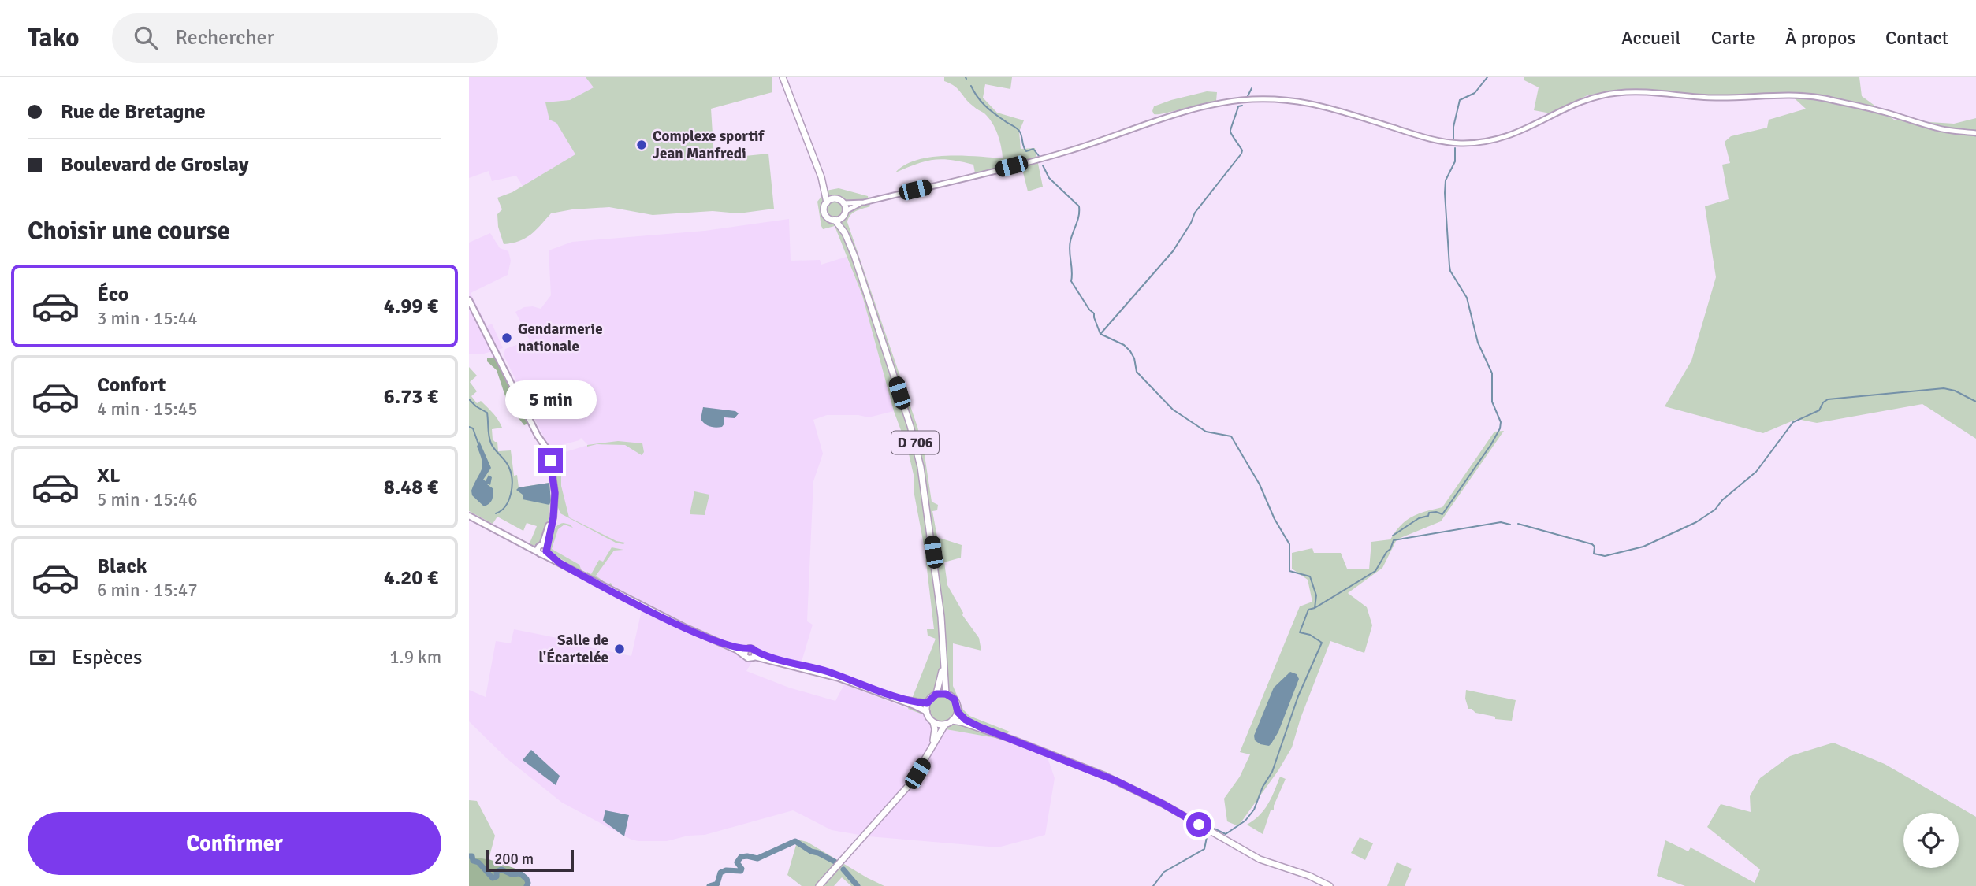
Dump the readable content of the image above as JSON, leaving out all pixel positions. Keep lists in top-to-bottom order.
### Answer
{
  "streets": {
    "main road": ["D 706"]
  },
  "places": ["Complexe sportif Jean Manfredi", "Gendarmerie nationale", "Salle de l'Écartelée"],
  "scale_bar": "200 m",
  "page": {
    "header": "Tako",
    "search": "Rechercher",
    "nav": [
      "Accueil",
      "Carte",
      "À propos",
      "Contact"
    ],
    "banner": ["Rue de Bretagne", "Boulevard de Groslay"],
    "heading": "Choisir une course",
    "list": [
      {
        "name": "Éco",
        "note": "3 min · 15:44",
        "value": "4.99 €"
      },
      {
        "name": "Confort",
        "note": "4 min · 15:45",
        "value": "6.73 €"
      },
      {
        "name": "XL",
        "note": "5 min · 15:46",
        "value": "8.48 €"
      },
      {
        "name": "Black",
        "note": "6 min · 15:47",
        "value": "4.20 €"
      }
    ],
    "bubble": "5 min",
    "pay": ["Espèces", "1.9 km"],
    "buttons": "Confirmer",
    "scale": "200 m"
  }
}
